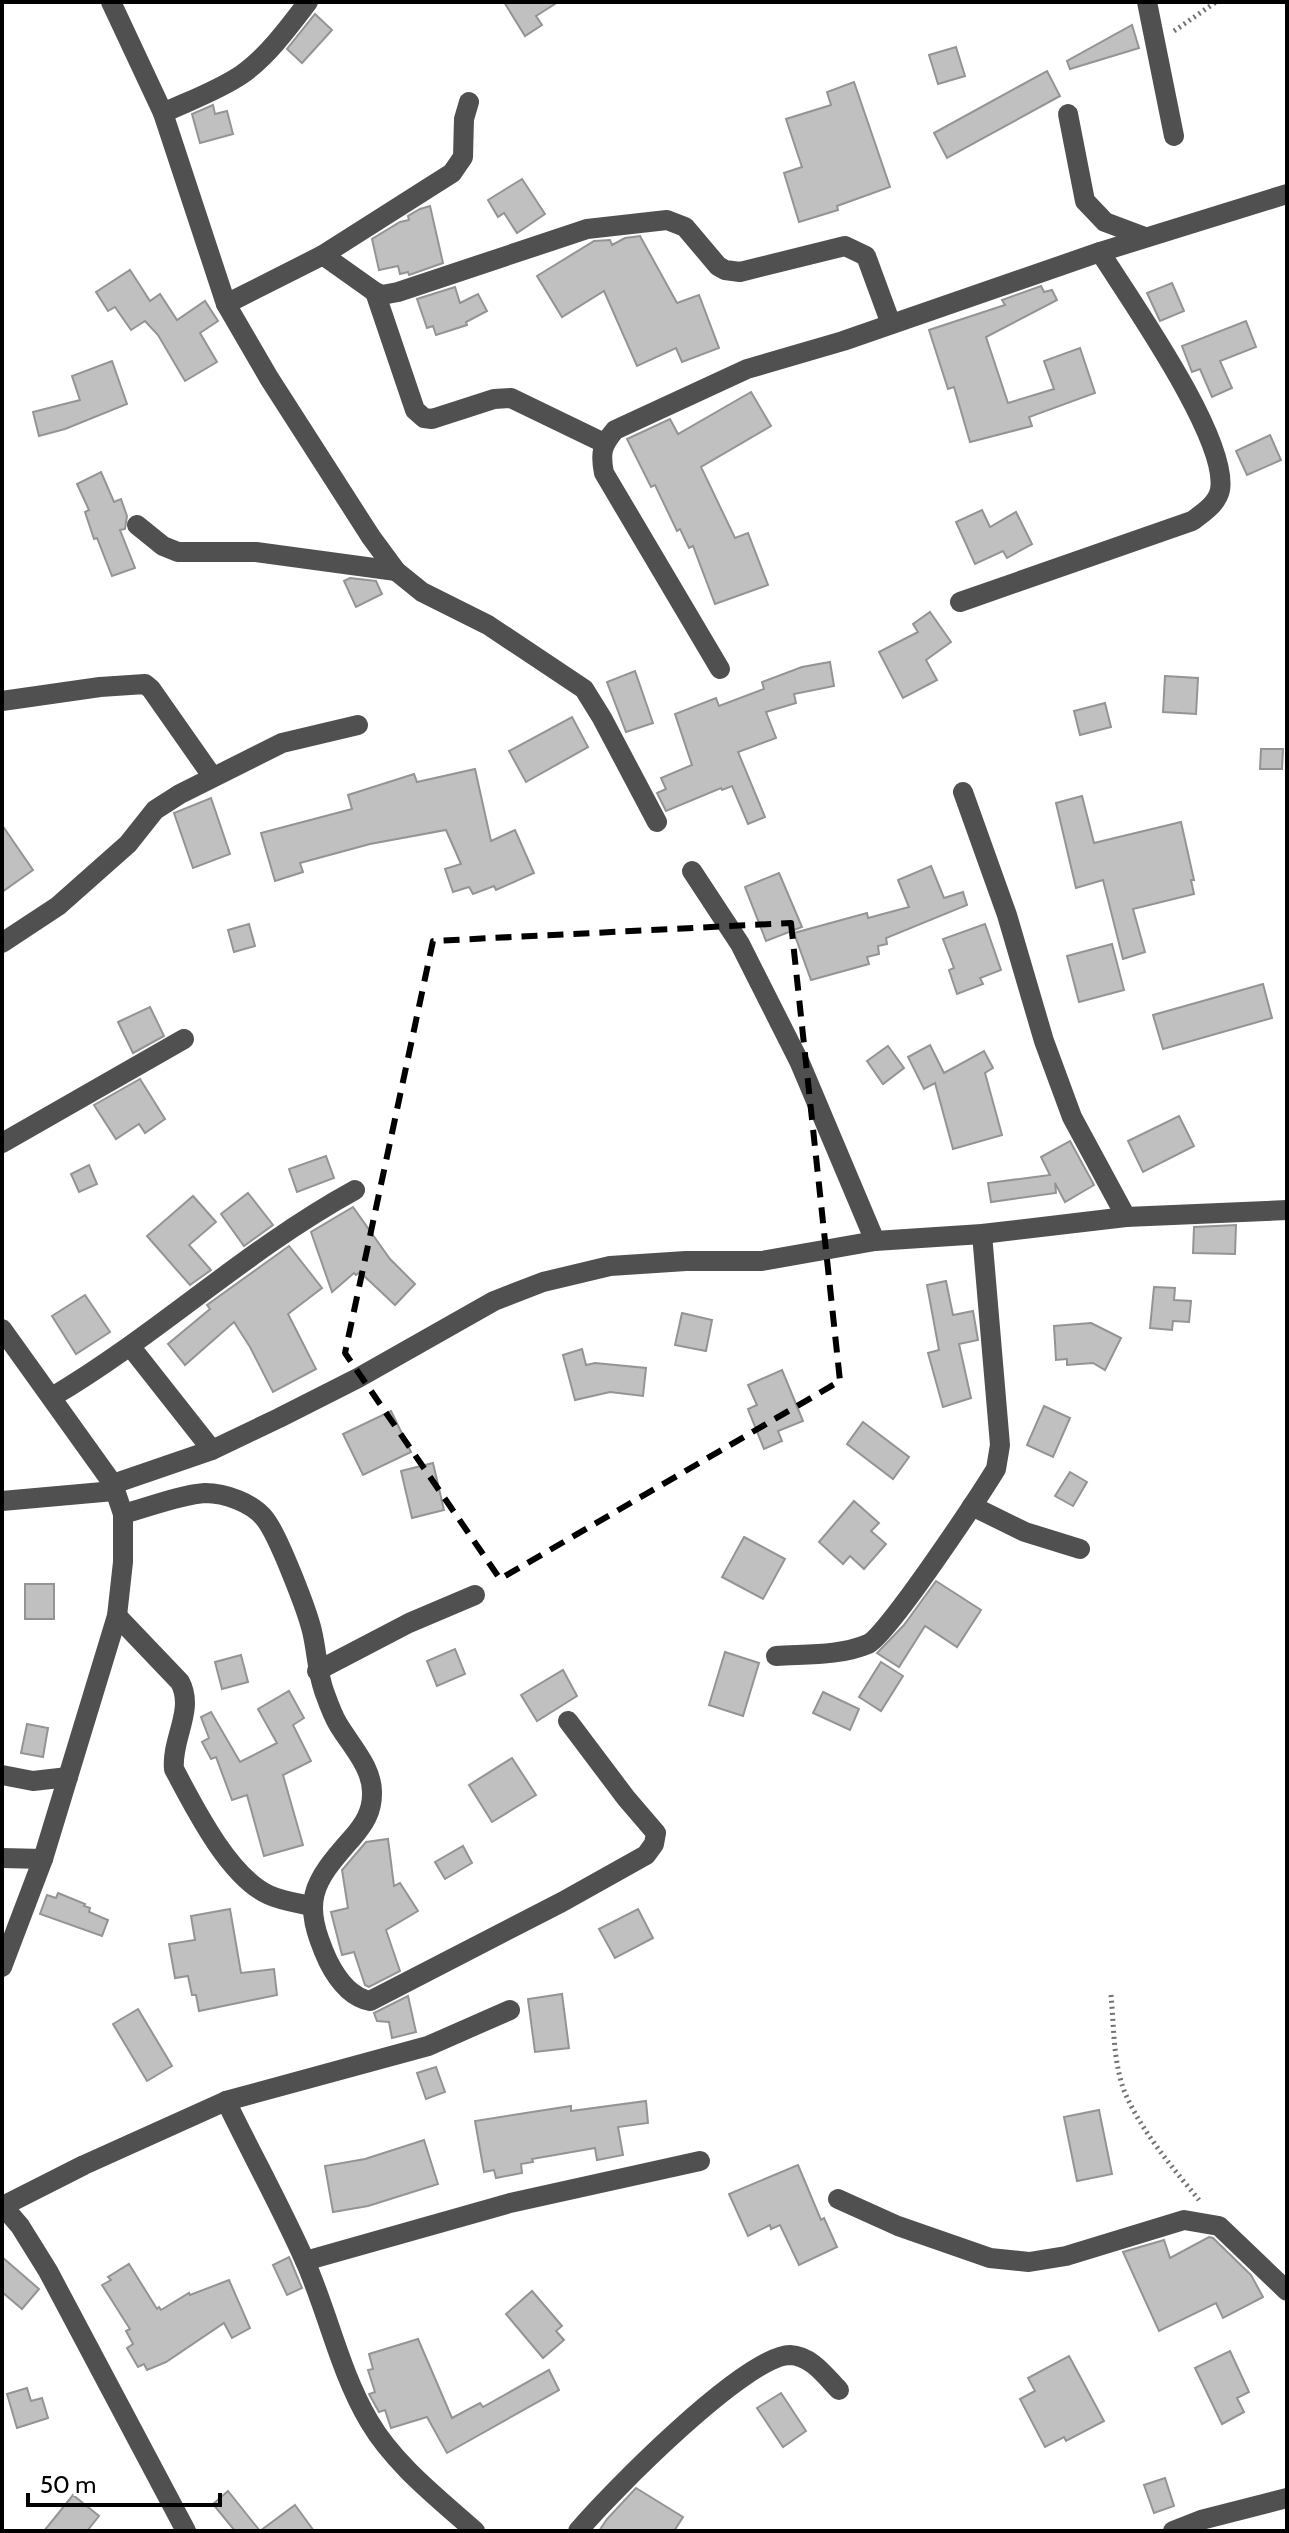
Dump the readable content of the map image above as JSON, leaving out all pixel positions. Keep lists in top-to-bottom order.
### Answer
{
  "scale_bar": "50 m"
}
